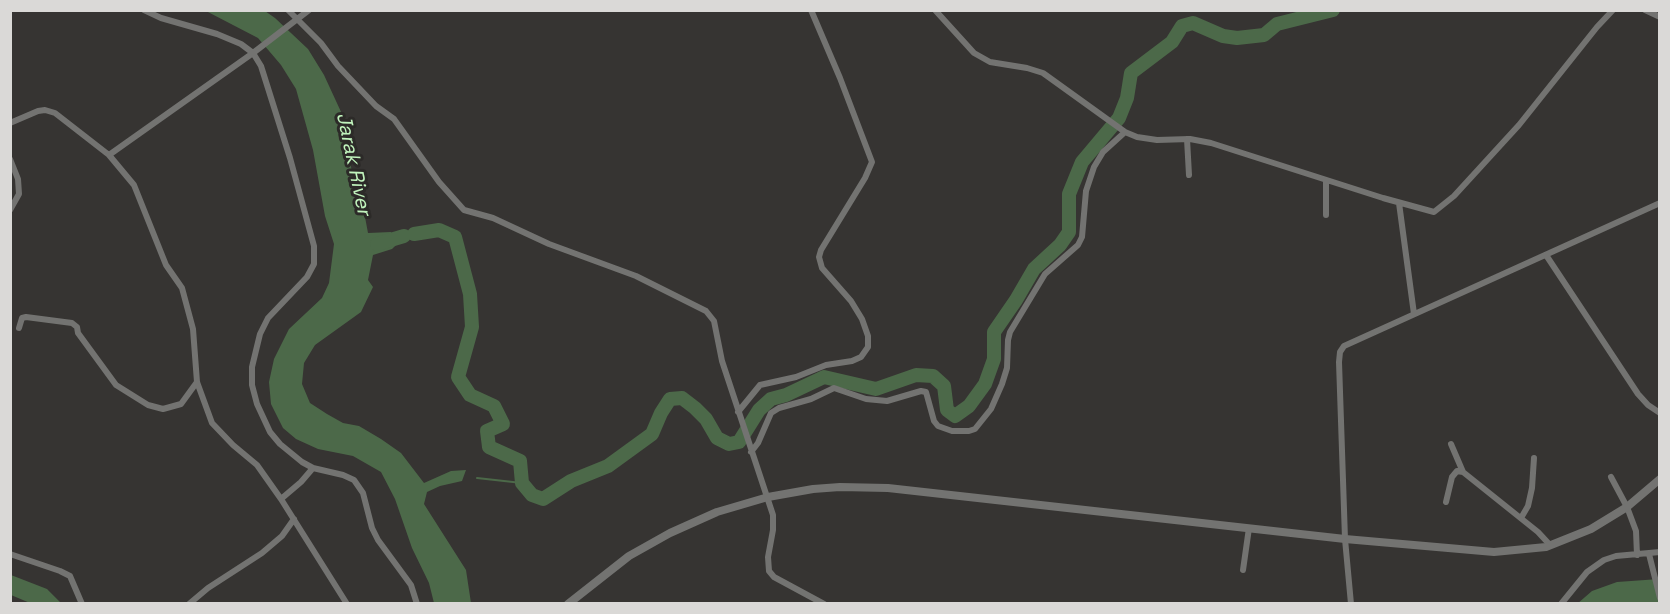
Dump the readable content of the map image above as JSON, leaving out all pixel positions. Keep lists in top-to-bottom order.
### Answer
{
  "water": ["Jarak River"]
}
